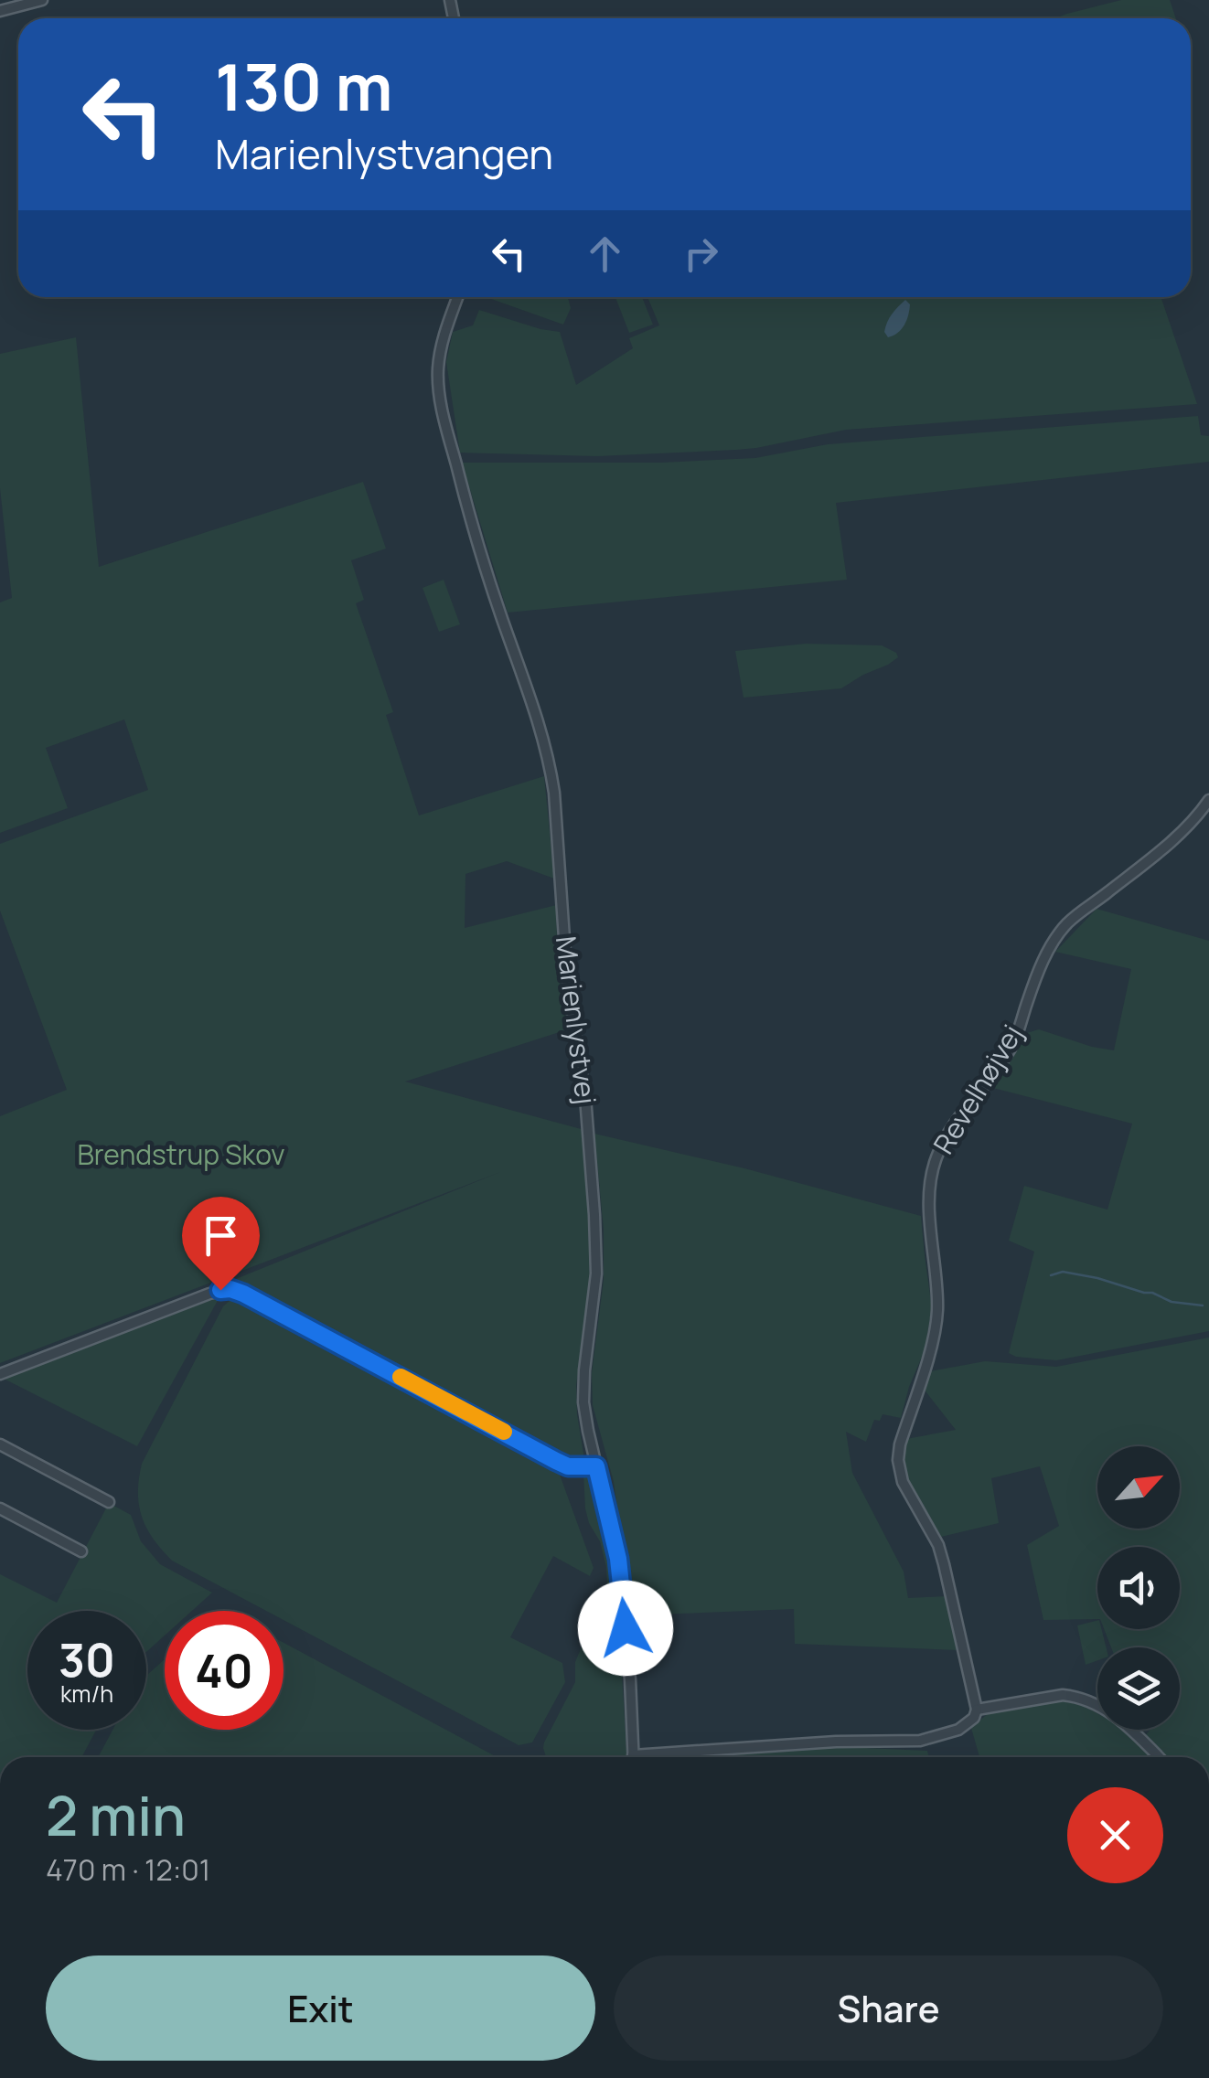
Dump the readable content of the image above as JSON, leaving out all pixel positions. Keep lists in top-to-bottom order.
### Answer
{
  "streets": {
    "street": ["Marienlystvej", "Revelhøjvej"]
  },
  "parks": ["Brendstrup Skov"],
  "north": "top right",
  "page": {
    "turn": ["130 m", "Marienlystvangen"],
    "speed": "30 km/h",
    "limit": "40",
    "heading": ["2 min", "470 m · 12:01"],
    "buttons": ["Exit", "Share"]
  }
}
